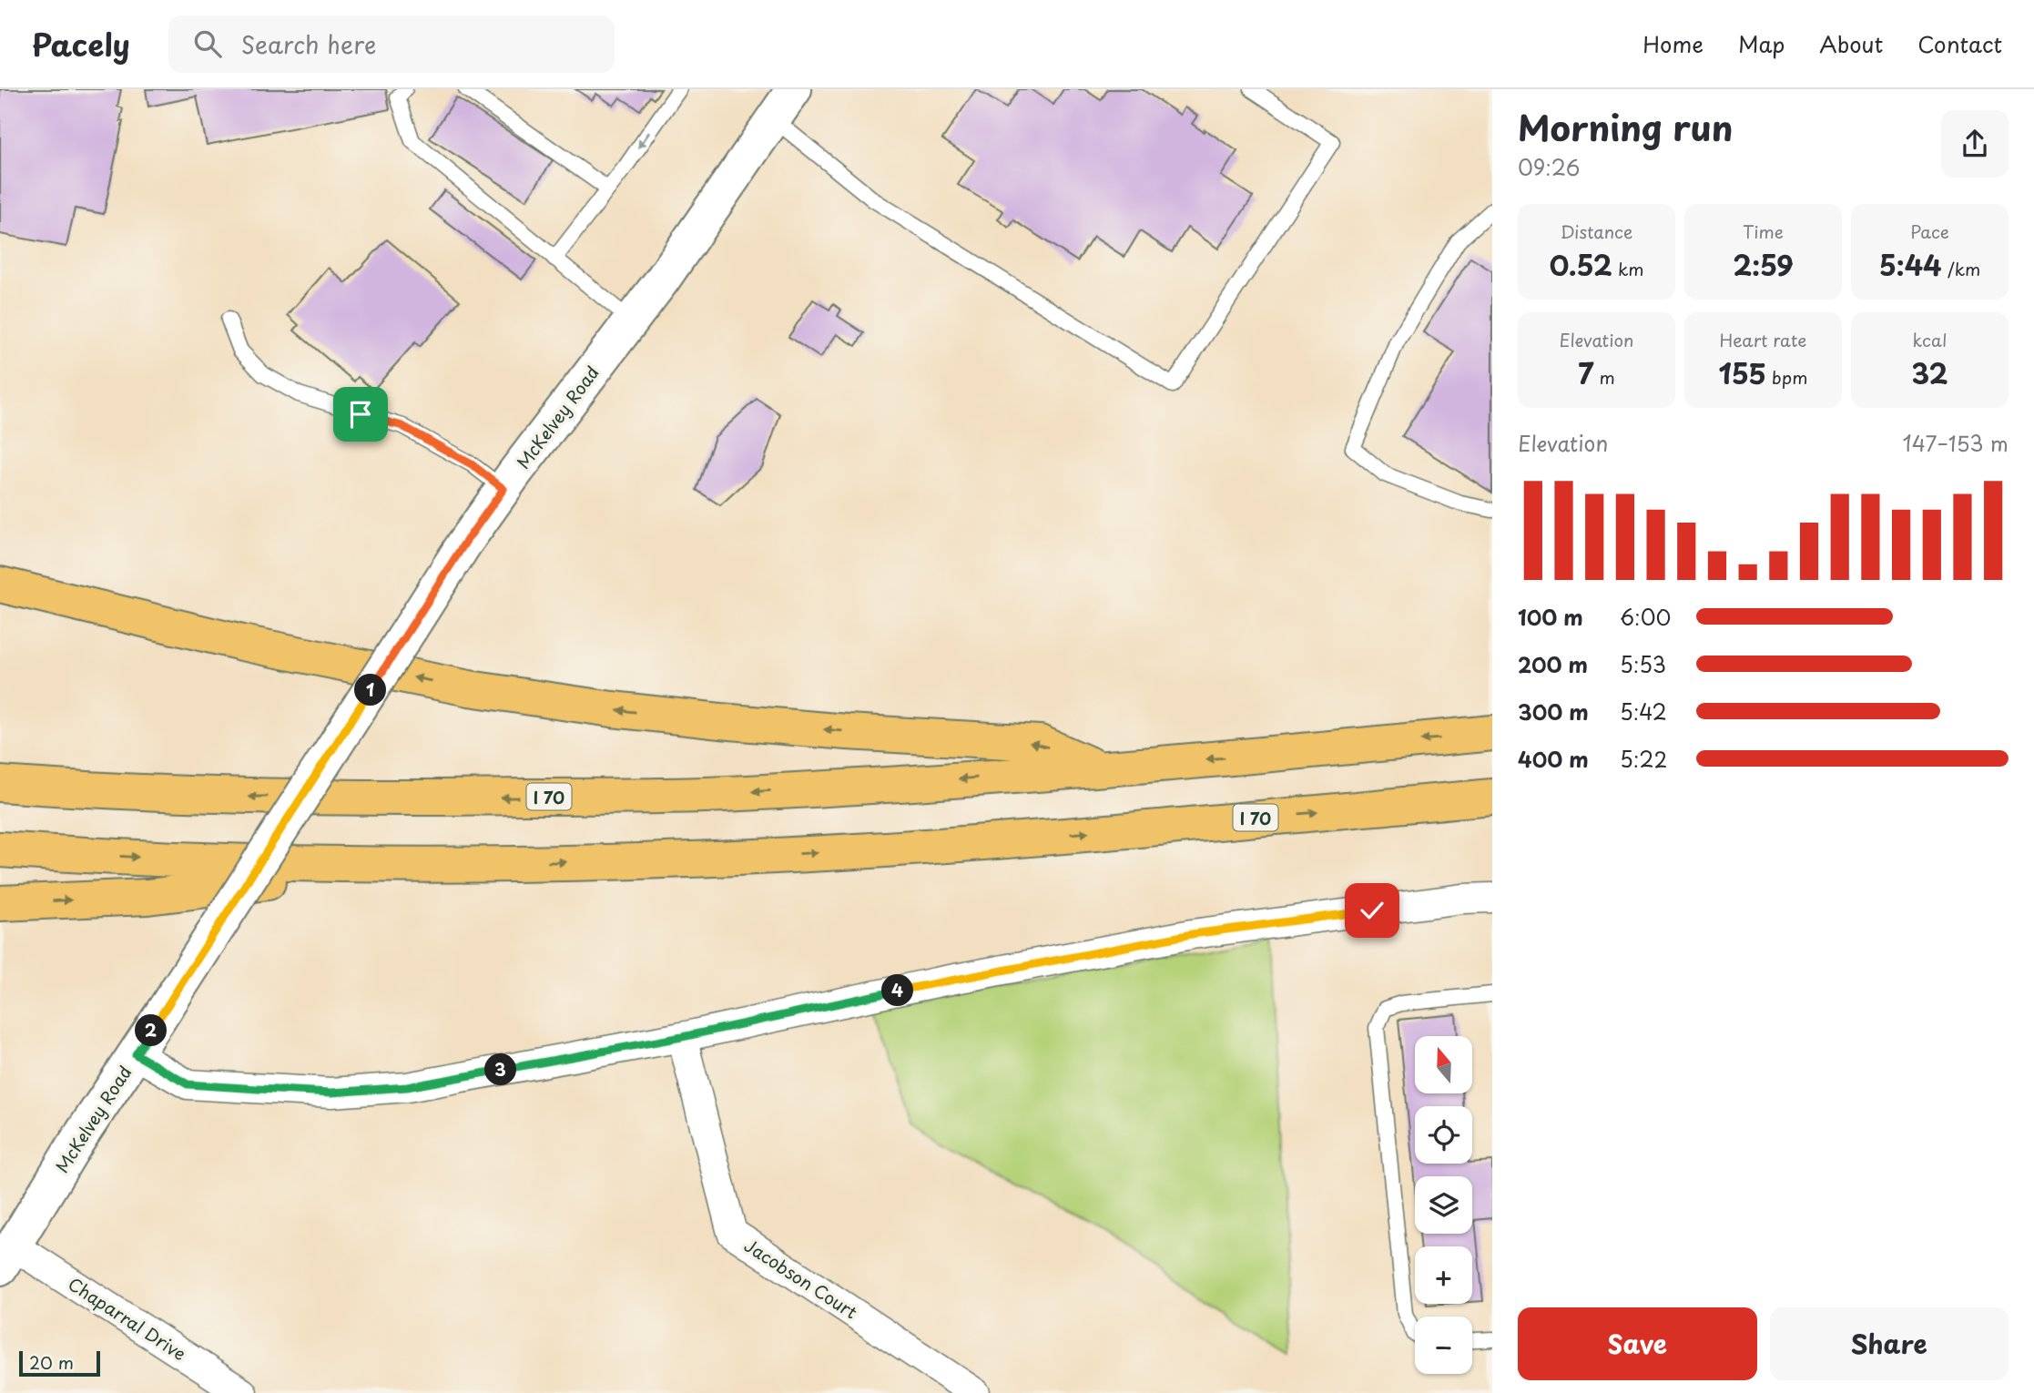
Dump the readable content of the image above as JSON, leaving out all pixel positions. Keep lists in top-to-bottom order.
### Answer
{
  "streets": {
    "highway": ["I 70"],
    "street": ["McKelvey Road", "Jacobson Court", "Chaparral Drive"]
  },
  "crossings": [
    ["McKelvey Road", "Chaparral Drive"]
  ],
  "scale_bar": "20 m",
  "north": "top",
  "page": {
    "header": "Pacely",
    "search": "Search here",
    "nav": [
      "Home",
      "Map",
      "About",
      "Contact"
    ],
    "heading": ["Morning run", "09:26"],
    "stats": [
      ["Distance", "0.52 km"],
      ["Time", "2:59"],
      ["Pace", "5:44 /km"],
      ["Elevation", "7 m"],
      ["Heart rate", "155 bpm"],
      ["kcal", "32"]
    ],
    "chart": ["Elevation", "147–153 m"],
    "list": [
      {
        "name": "100 m",
        "note": "6:00"
      },
      {
        "name": "200 m",
        "note": "5:53"
      },
      {
        "name": "300 m",
        "note": "5:42"
      },
      {
        "name": "400 m",
        "note": "5:22"
      }
    ],
    "pins": [
      "1",
      "4",
      "2",
      "3"
    ],
    "map_buttons": ["+", "−"],
    "buttons": ["Save", "Share"],
    "scale": "20 m"
  }
}
